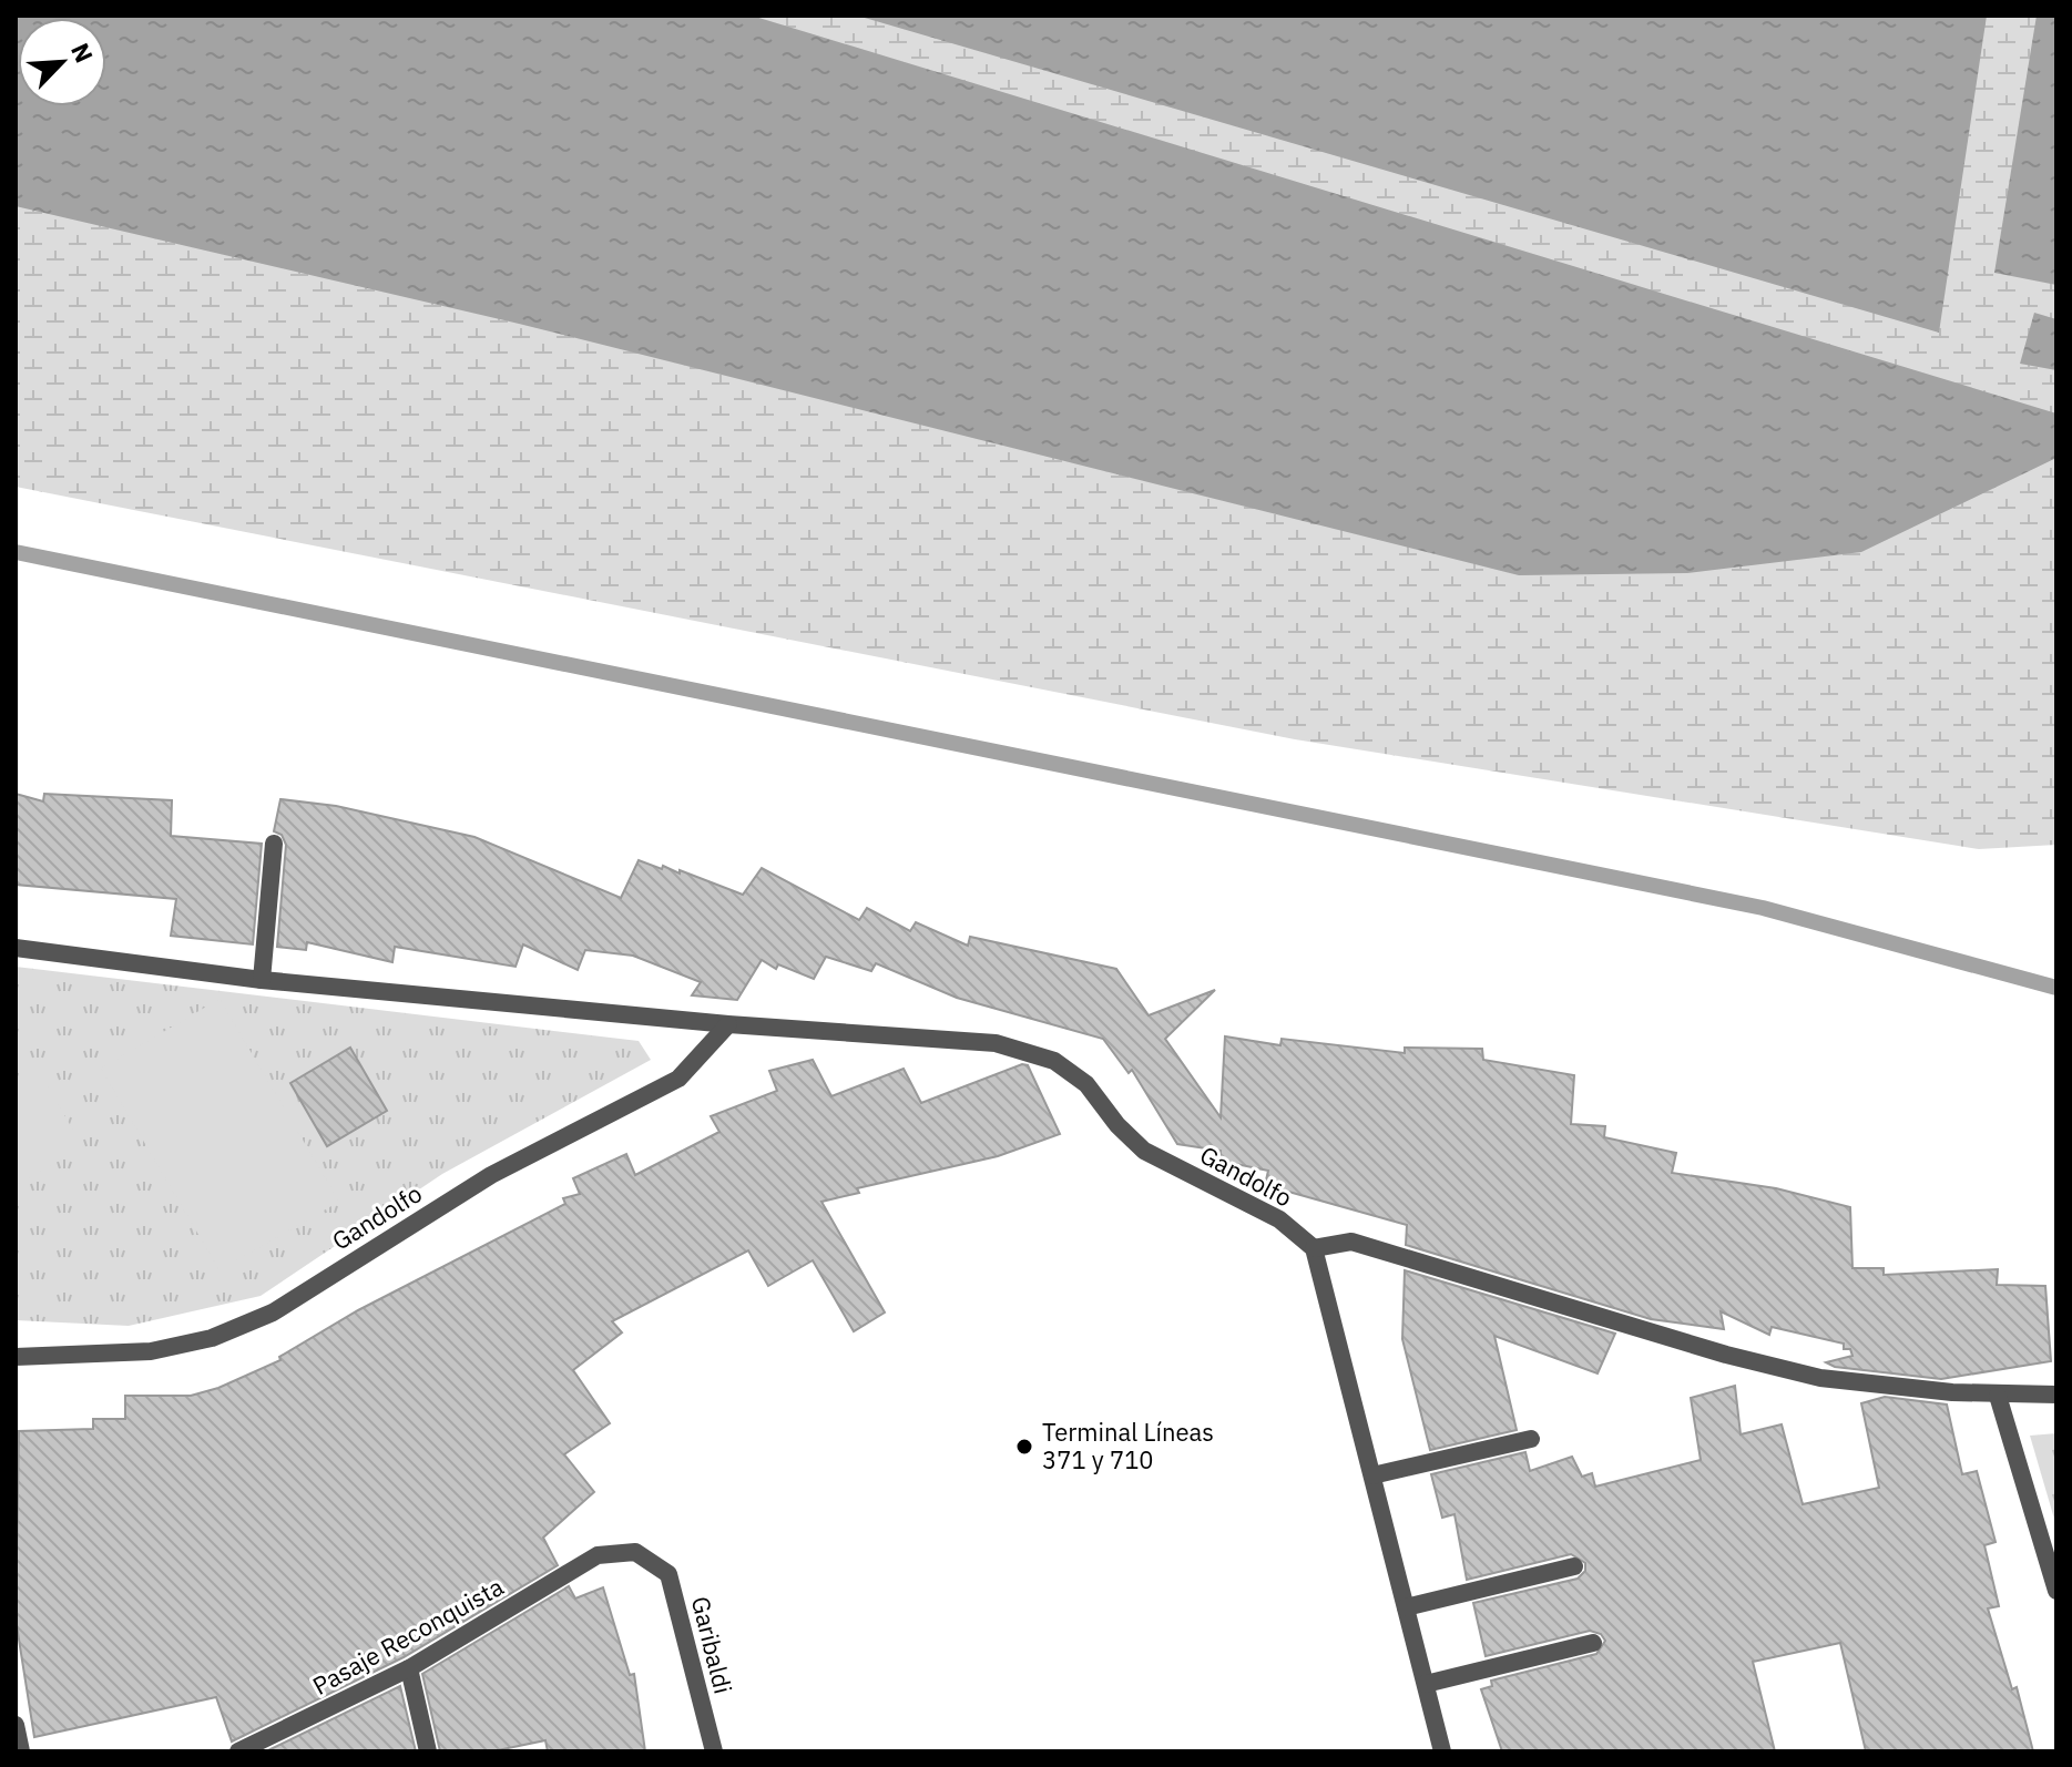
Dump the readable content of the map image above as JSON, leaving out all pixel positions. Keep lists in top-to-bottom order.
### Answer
{
  "streets": {
    "street": ["Gandolfo", "Pasaje Reconquista", "Garibaldi"]
  },
  "crossings": [
    ["Pasaje Reconquista", "Garibaldi"]
  ],
  "places": ["Terminal Líneas 371 y 710"],
  "north": "top right"
}
